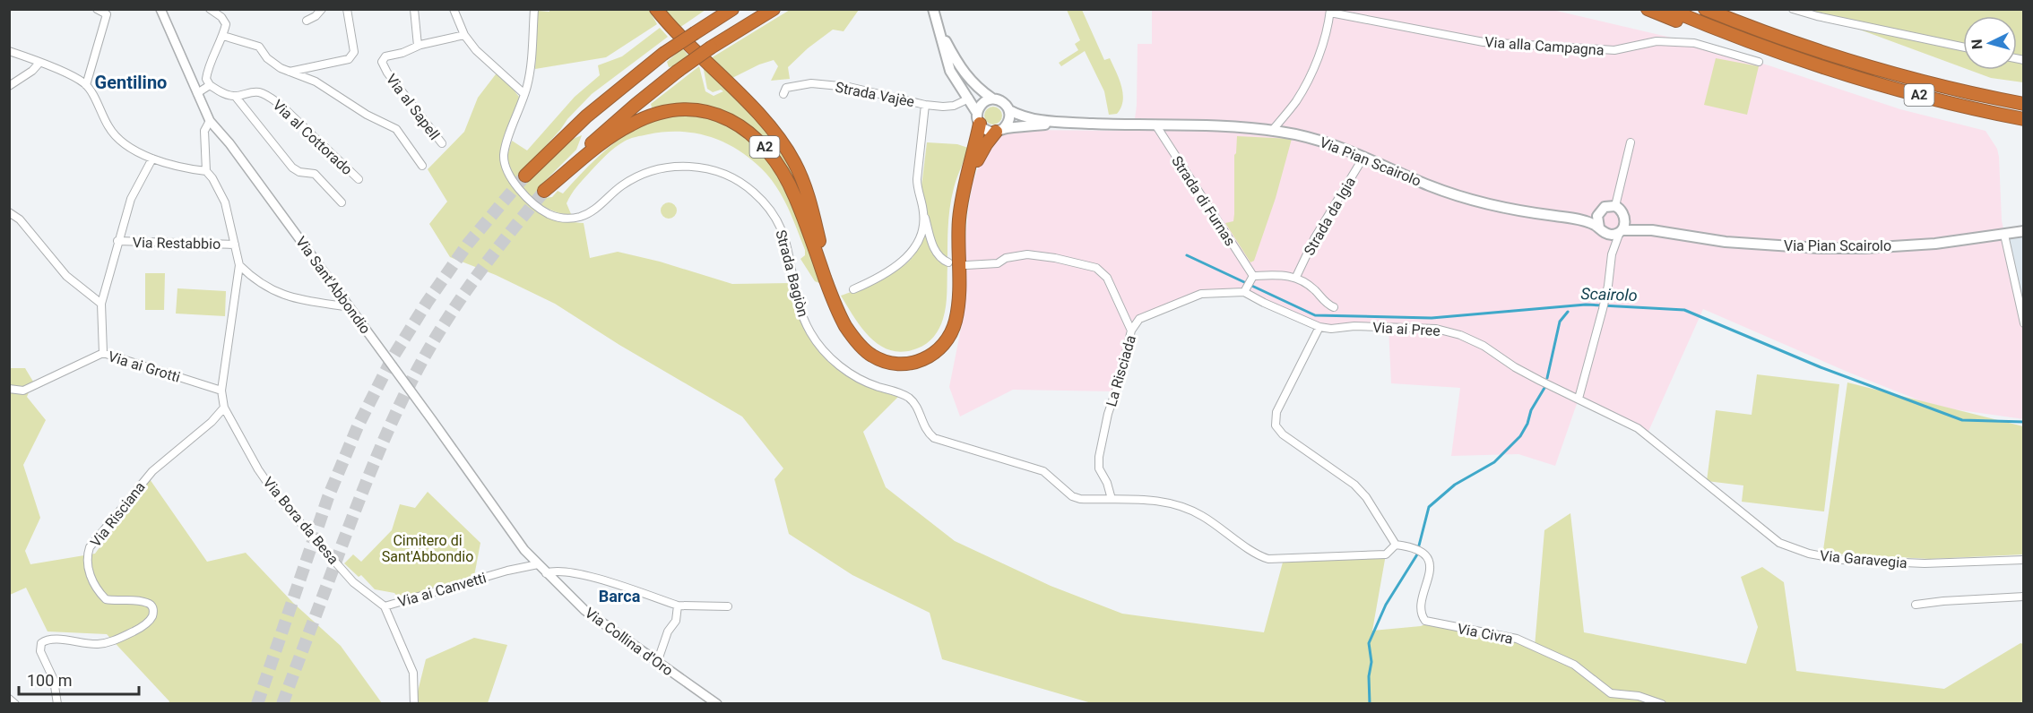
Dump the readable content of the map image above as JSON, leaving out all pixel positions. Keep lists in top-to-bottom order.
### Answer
{
  "streets": {
    "highway": ["A2"],
    "main road": ["Via Pian Scairolo"],
    "street": [
      "Via alla Campagna",
      "Strada Vajèe",
      "Via al Sapell",
      "Via al Cottorado",
      "Strada di Furnas",
      "Strada da Igia",
      "Via Restabbio",
      "Strada Bagiòn",
      "Via Sant'Abbondio",
      "Via ai Pree",
      "Via ai Grotti",
      "La Risciada",
      "Via Risciana",
      "Via Bora da Besa",
      "Via Garavegia",
      "Via ai Canvetti",
      "Via Civra",
      "Via Collina d'Oro"
    ]
  },
  "crossings": [
    ["A2", "Via Pian Scairolo"],
    ["Via Pian Scairolo", "Strada di Furnas"],
    ["Via Pian Scairolo", "Strada da Igia"],
    ["Via Restabbio", "Via ai Grotti"],
    ["Via Restabbio", "Via Bora da Besa"],
    ["Strada Bagiòn", "La Risciada"],
    ["Via Sant'Abbondio", "Via Bora da Besa"],
    ["Via Sant'Abbondio", "Via Collina d'Oro"],
    ["Via ai Pree", "La Risciada"],
    ["Via ai Pree", "Via Garavegia"],
    ["Via ai Grotti", "Via Bora da Besa"],
    ["Via Risciana", "Via Bora da Besa"],
    ["Via Bora da Besa", "Via ai Canvetti"],
    ["Via ai Canvetti", "Via Collina d'Oro"]
  ],
  "districts": ["Gentilino", "Barca"],
  "water": ["Scairolo"],
  "parks": ["Cimitero di Sant'Abbondio"],
  "scale_bar": "100 m",
  "north": "left"
}
